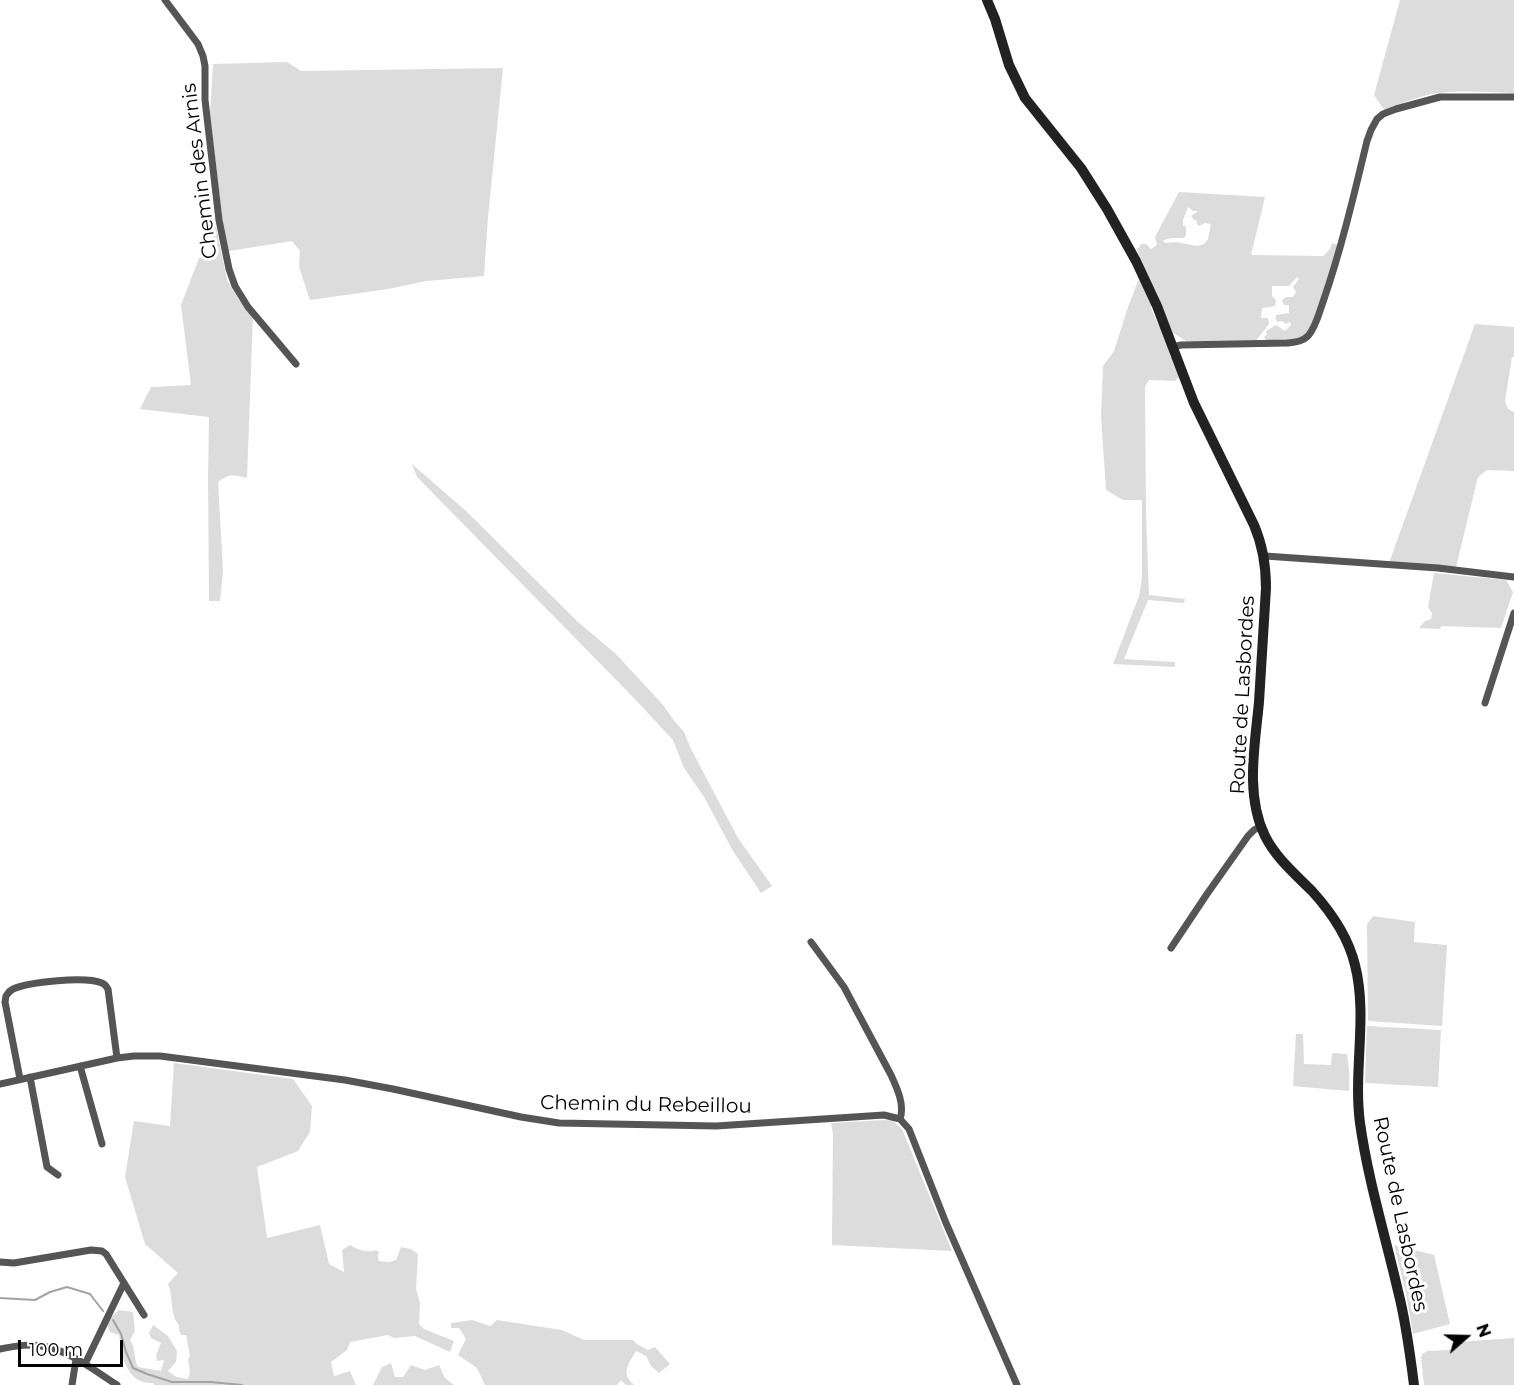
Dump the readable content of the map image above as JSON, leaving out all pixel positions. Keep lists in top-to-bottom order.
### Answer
{
  "streets": {
    "street": ["Chemin des Arnis", "Route de Lasbordes", "Chemin du Rebeillou"]
  },
  "scale_bar": "100 m",
  "north": "right"
}
